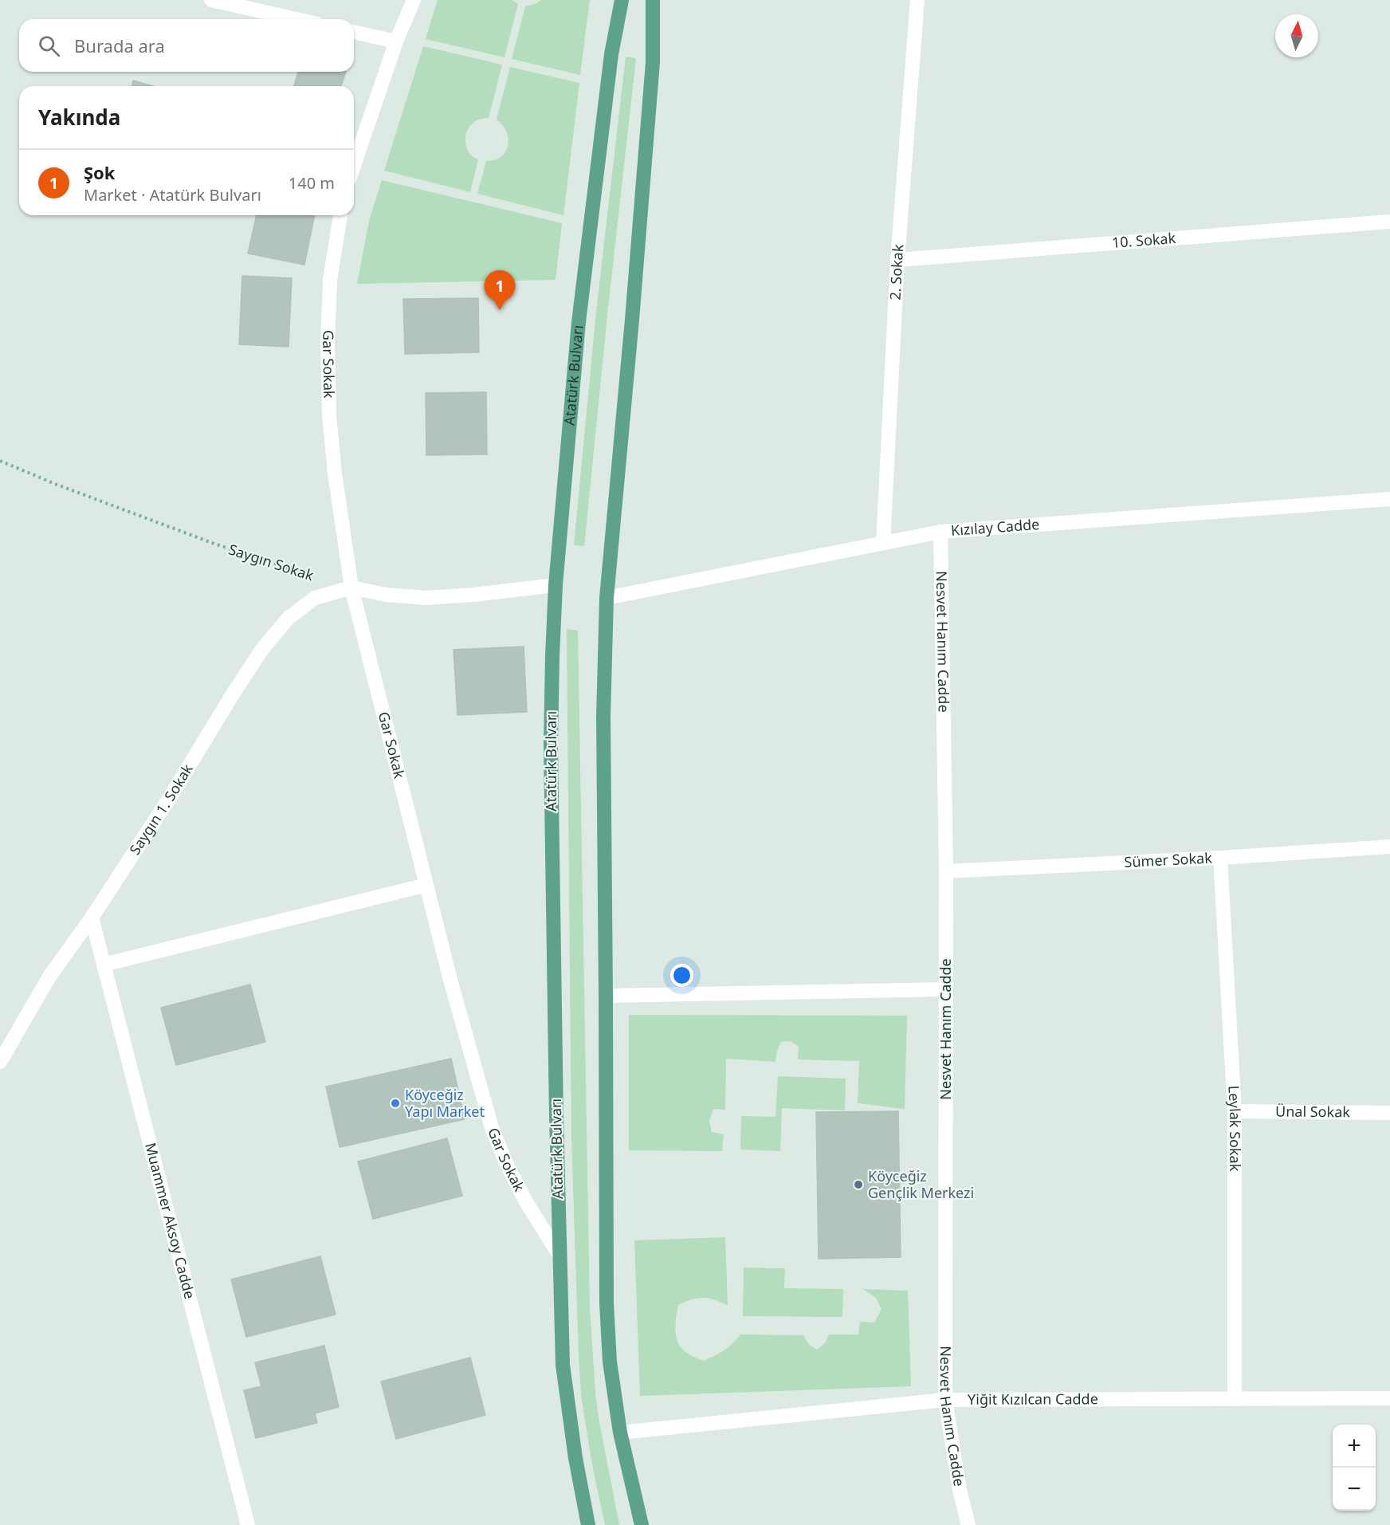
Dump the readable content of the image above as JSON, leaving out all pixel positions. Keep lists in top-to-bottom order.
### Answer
{
  "streets": {
    "main road": ["Atatürk Bulvarı"],
    "street": [
      "10. Sokak",
      "2. Sokak",
      "Gar Sokak",
      "Kızılay Cadde",
      "Nesvet Hanım Cadde",
      "Saygın 1. Sokak",
      "Sümer Sokak",
      "Ünal Sokak",
      "Leylak Sokak",
      "Muammer Aksoy Cadde",
      "Yiğit Kızılcan Cadde"
    ],
    "path": ["Saygın Sokak"]
  },
  "crossings": [
    ["10. Sokak", "2. Sokak"],
    ["2. Sokak", "Kızılay Cadde"],
    ["Gar Sokak", "Atatürk Bulvarı"],
    ["Gar Sokak", "Saygın 1. Sokak"],
    ["Kızılay Cadde", "Nesvet Hanım Cadde"],
    ["Nesvet Hanım Cadde", "Sümer Sokak"],
    ["Nesvet Hanım Cadde", "Yiğit Kızılcan Cadde"],
    ["Saygın 1. Sokak", "Muammer Aksoy Cadde"],
    ["Sümer Sokak", "Leylak Sokak"],
    ["Ünal Sokak", "Leylak Sokak"],
    ["Leylak Sokak", "Yiğit Kızılcan Cadde"]
  ],
  "places": ["Köyceğiz Yapı Market", "Köyceğiz Gençlik Merkezi"],
  "north": "top",
  "page": {
    "search": "Burada ara",
    "heading": "Yakında",
    "list": [
      {
        "mark": "1",
        "name": "Şok",
        "note": "Market · Atatürk Bulvarı",
        "value": "140 m"
      }
    ],
    "pins": "1",
    "map_buttons": ["+", "−"]
  }
}
